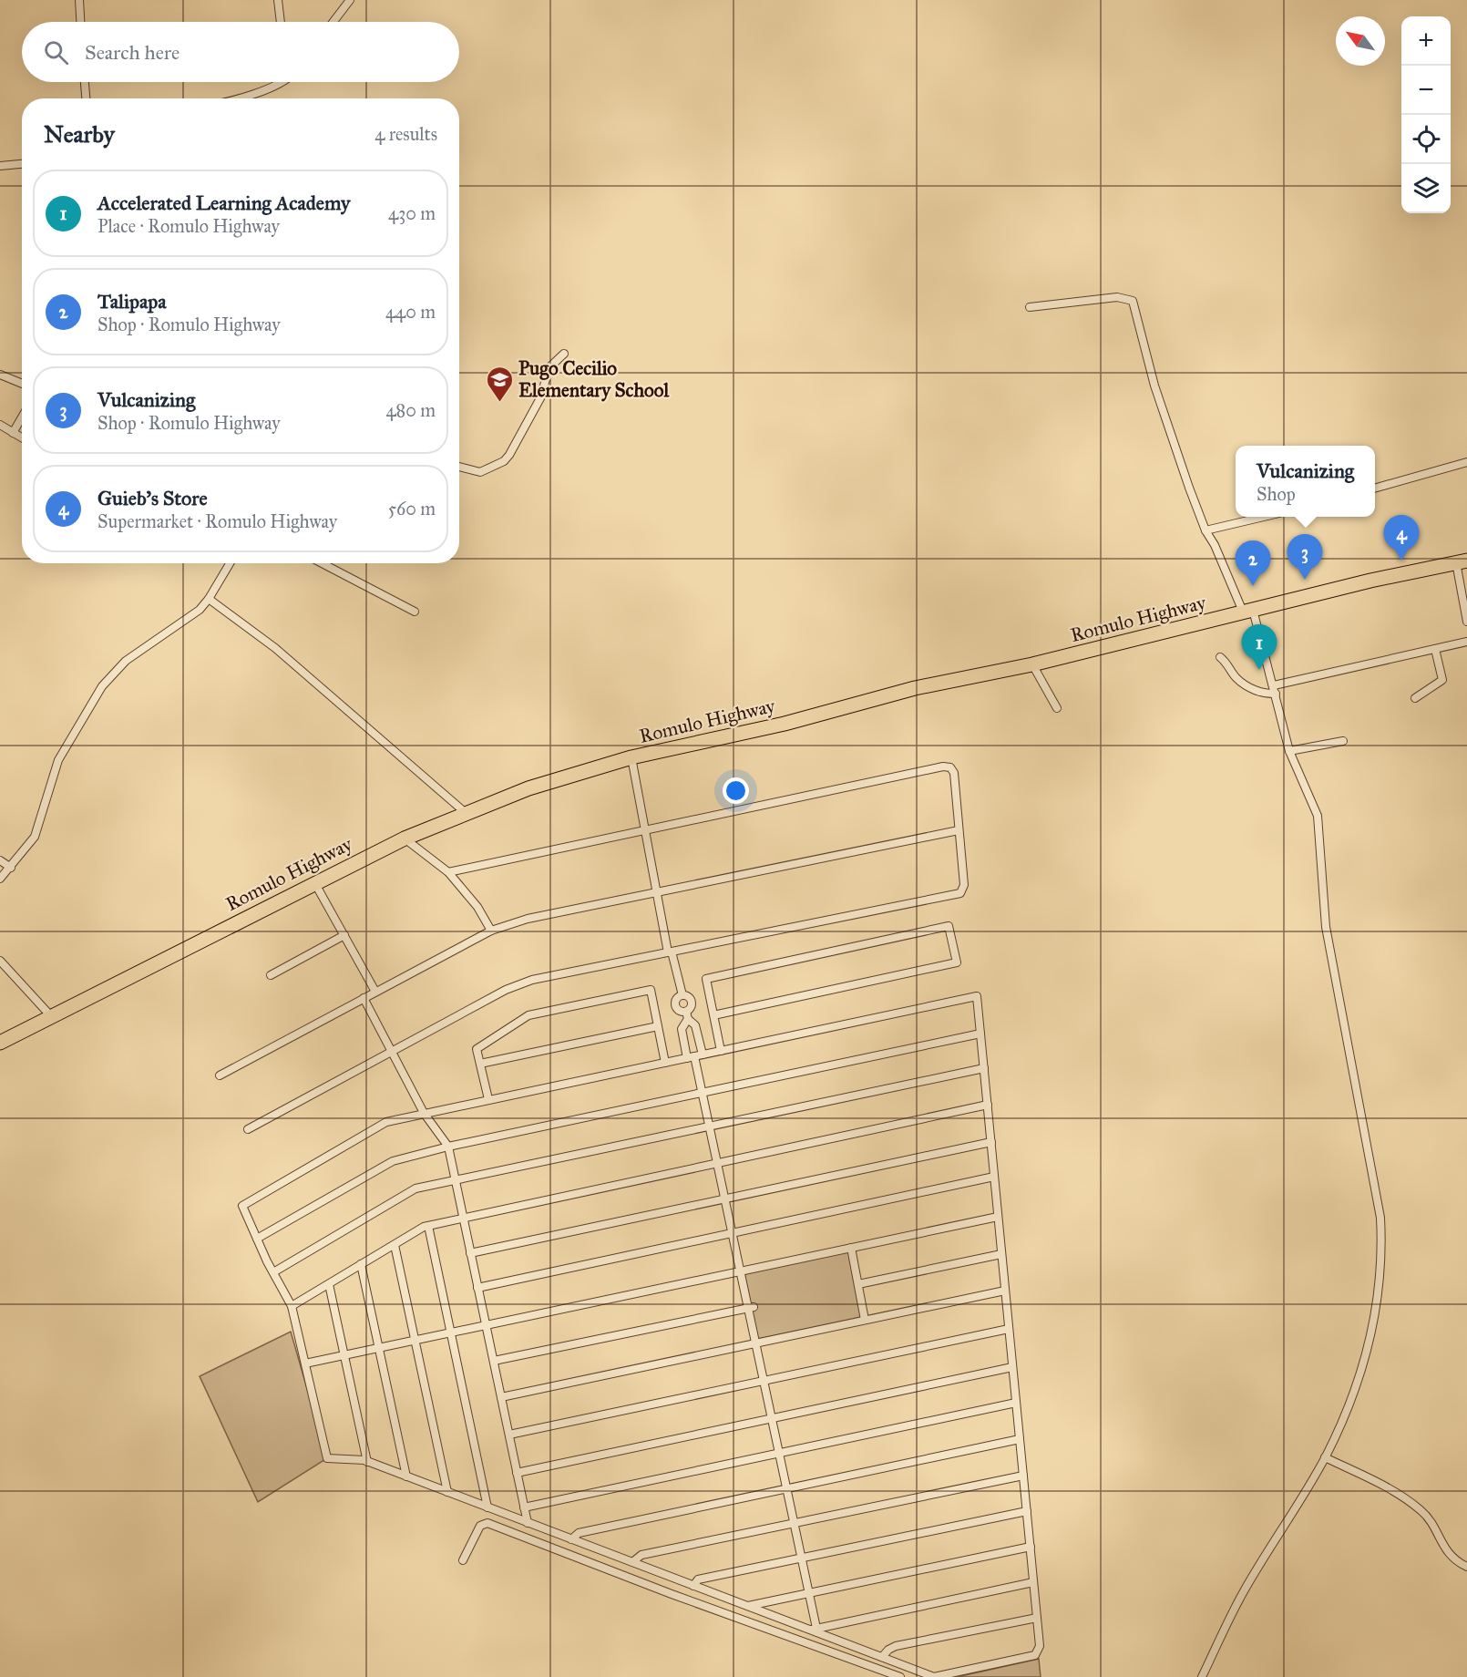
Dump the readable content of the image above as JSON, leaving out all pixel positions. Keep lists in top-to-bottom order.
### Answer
{
  "streets": {
    "highway": ["Romulo Highway"]
  },
  "places": {
    "school or university": ["Pugo Cecilio Elementary School"]
  },
  "north": "top left",
  "page": {
    "map_buttons": ["+", "−"],
    "search": "Search here",
    "heading": ["Nearby", "4 results"],
    "list": [
      {
        "mark": "1",
        "name": "Accelerated Learning Academy",
        "note": "Place · Romulo Highway",
        "value": "430 m"
      },
      {
        "mark": "2",
        "name": "Talipapa",
        "note": "Shop · Romulo Highway",
        "value": "440 m"
      },
      {
        "mark": "3",
        "name": "Vulcanizing",
        "note": "Shop · Romulo Highway",
        "value": "480 m"
      },
      {
        "mark": "4",
        "name": "Guieb's Store",
        "note": "Supermarket · Romulo Highway",
        "value": "560 m"
      }
    ],
    "popup": ["Vulcanizing", "Shop"],
    "pins": [
      "4",
      "3",
      "2",
      "1"
    ]
  }
}
